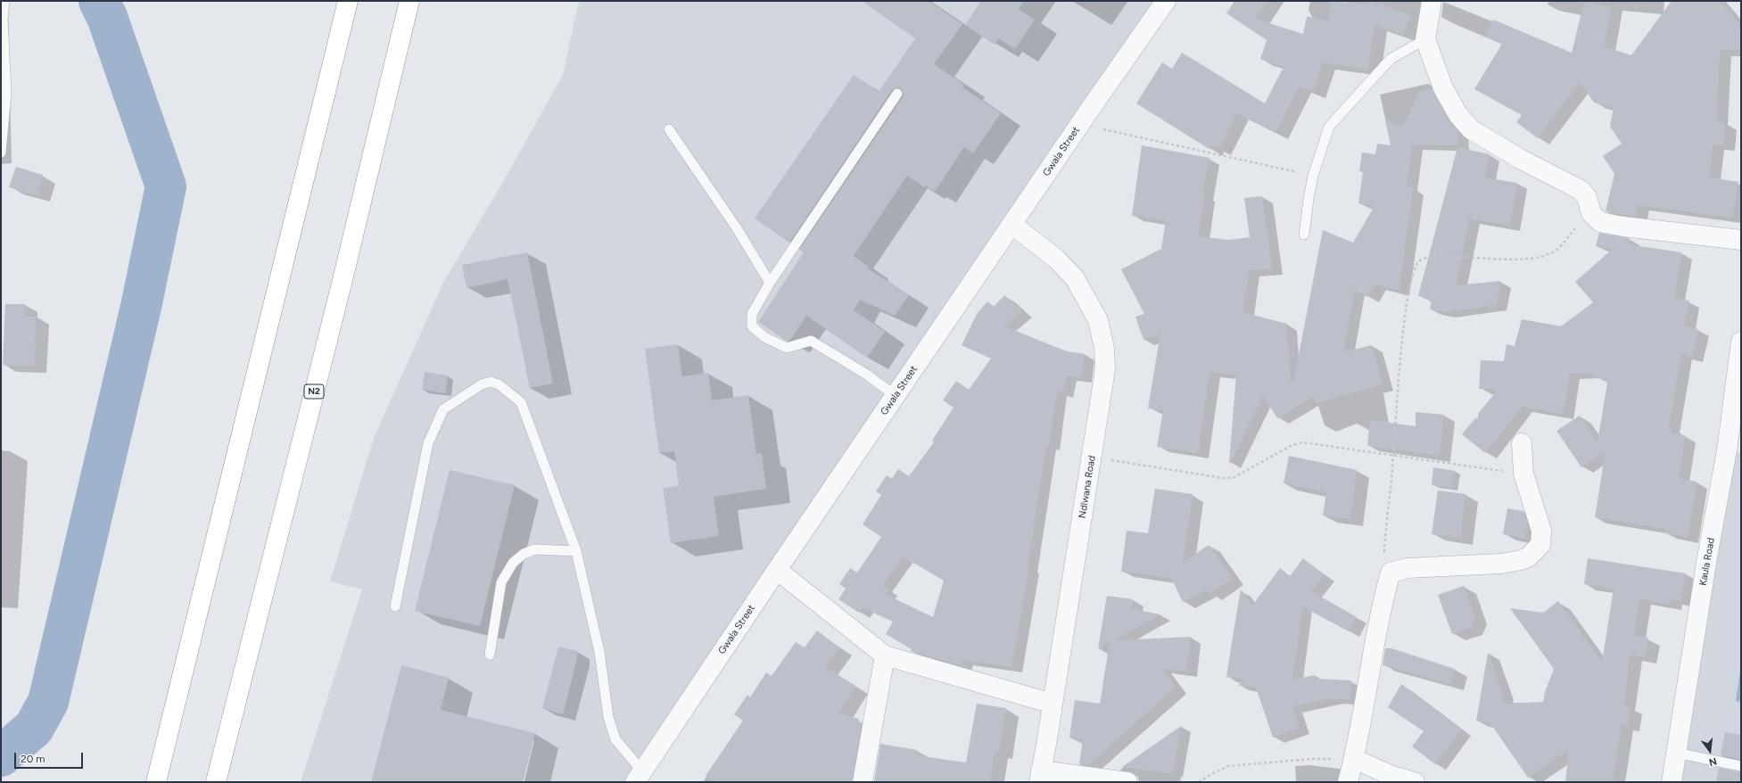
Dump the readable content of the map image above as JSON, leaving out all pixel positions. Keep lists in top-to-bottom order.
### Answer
{
  "streets": {
    "highway": ["N2"],
    "street": ["Gwala Street", "Ndlwana Road", "Kaula Road"]
  },
  "crossings": [
    ["Gwala Street", "Ndlwana Road"]
  ],
  "scale_bar": "20 m",
  "north": "bottom"
}
